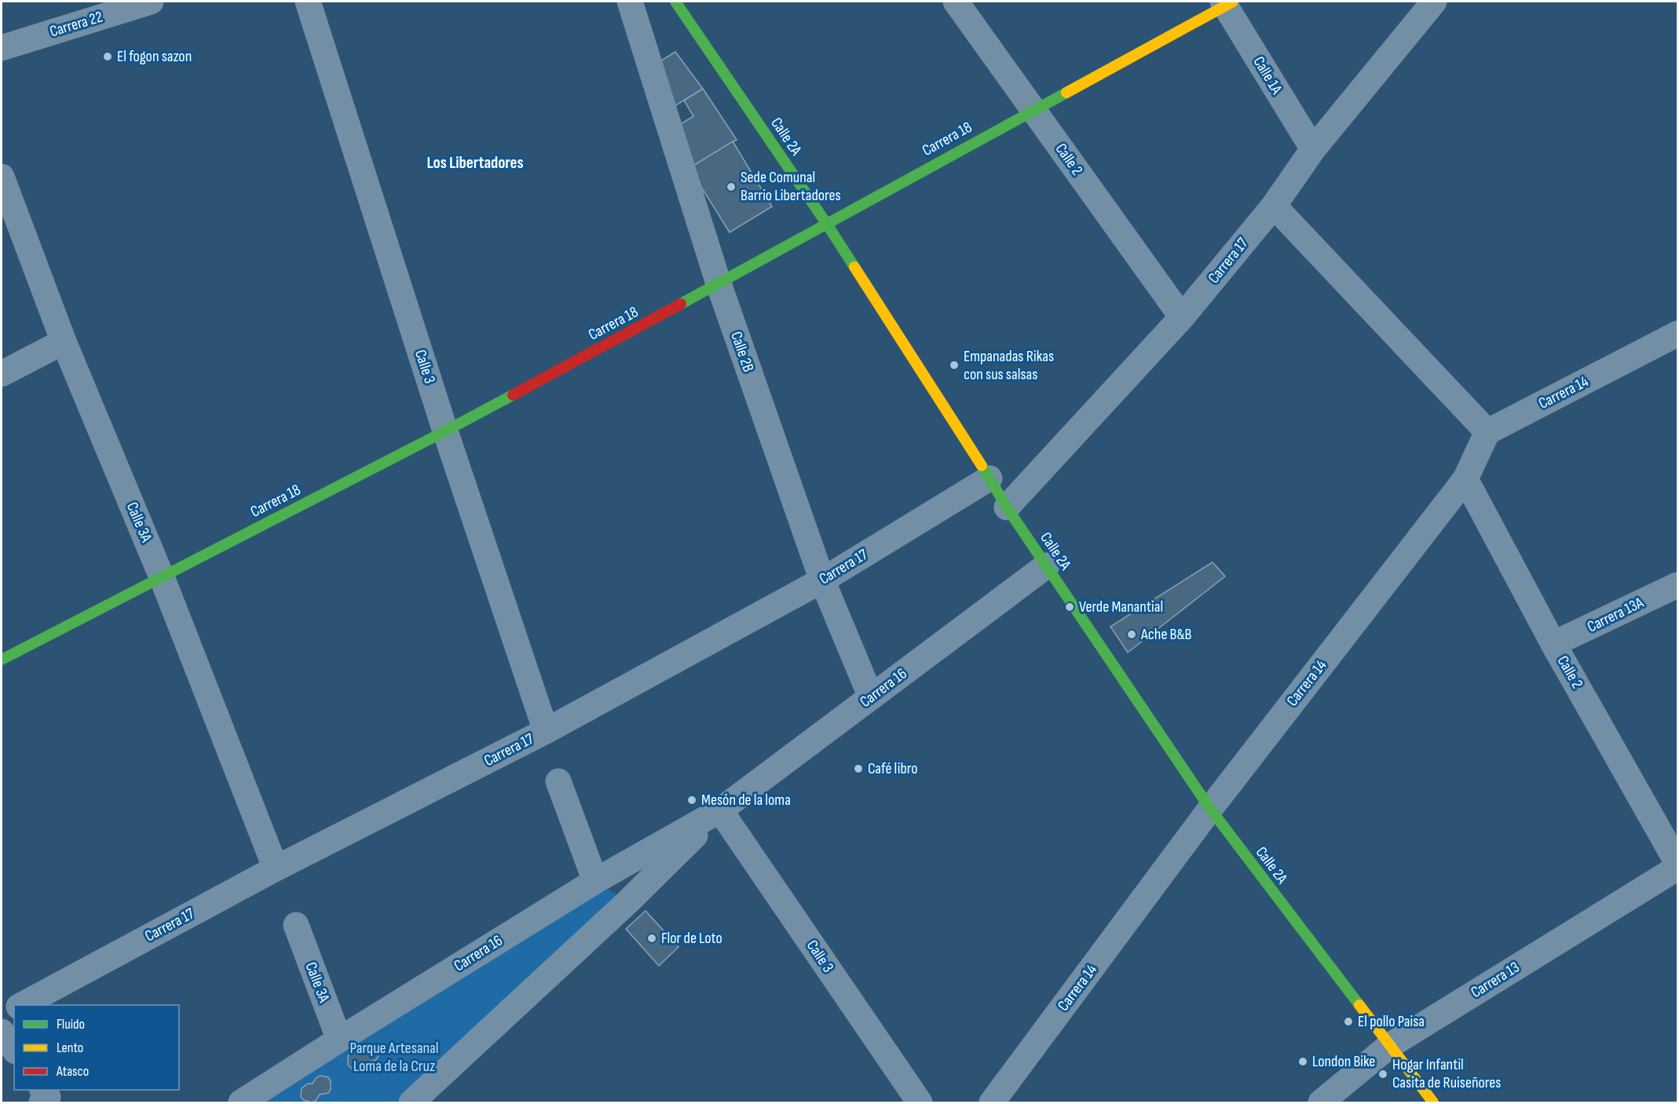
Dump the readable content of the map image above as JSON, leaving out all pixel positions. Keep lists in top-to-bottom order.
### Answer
{
  "streets": {
    "street": [
      "Carrera 22",
      "Calle 1A",
      "Calle 2A",
      "Carrera 18",
      "Calle 2",
      "Carrera 17",
      "Calle 2B",
      "Calle 3",
      "Carrera 14",
      "Calle 3A",
      "Carrera 13A",
      "Carrera 16",
      "Carrera 13"
    ]
  },
  "crossings": [
    ["Calle 1A", "Carrera 18"],
    ["Calle 1A", "Carrera 17"],
    ["Calle 2A", "Carrera 18"],
    ["Calle 2A", "Carrera 17"],
    ["Calle 2A", "Carrera 14"],
    ["Calle 2A", "Carrera 16"],
    ["Calle 2A", "Carrera 13"],
    ["Carrera 18", "Calle 2"],
    ["Carrera 18", "Calle 2B"],
    ["Carrera 18", "Calle 3"],
    ["Carrera 18", "Calle 3A"],
    ["Calle 2", "Carrera 17"],
    ["Calle 2", "Carrera 14"],
    ["Calle 2", "Carrera 13A"],
    ["Carrera 17", "Calle 2B"],
    ["Carrera 17", "Calle 3"],
    ["Carrera 17", "Calle 3A"],
    ["Calle 2B", "Carrera 16"],
    ["Calle 3", "Carrera 16"],
    ["Calle 3A", "Carrera 16"]
  ],
  "districts": ["Los Libertadores"],
  "parks": ["Parque Artesanal Loma de la Cruz"],
  "places": [
    "El fogon sazon",
    "Sede Comunal Barrio Libertadores",
    "Empanadas Rikas con sus salsas",
    "Verde Manantial",
    "Ache B&B",
    "Café libro",
    "Mesón de la loma",
    "Flor de Loto",
    "El pollo Paisa",
    "London Bike",
    "Hogar Infantil Casita de Ruiseñores"
  ],
  "legend": ["Fluido", "Lento", "Atasco"]
}
